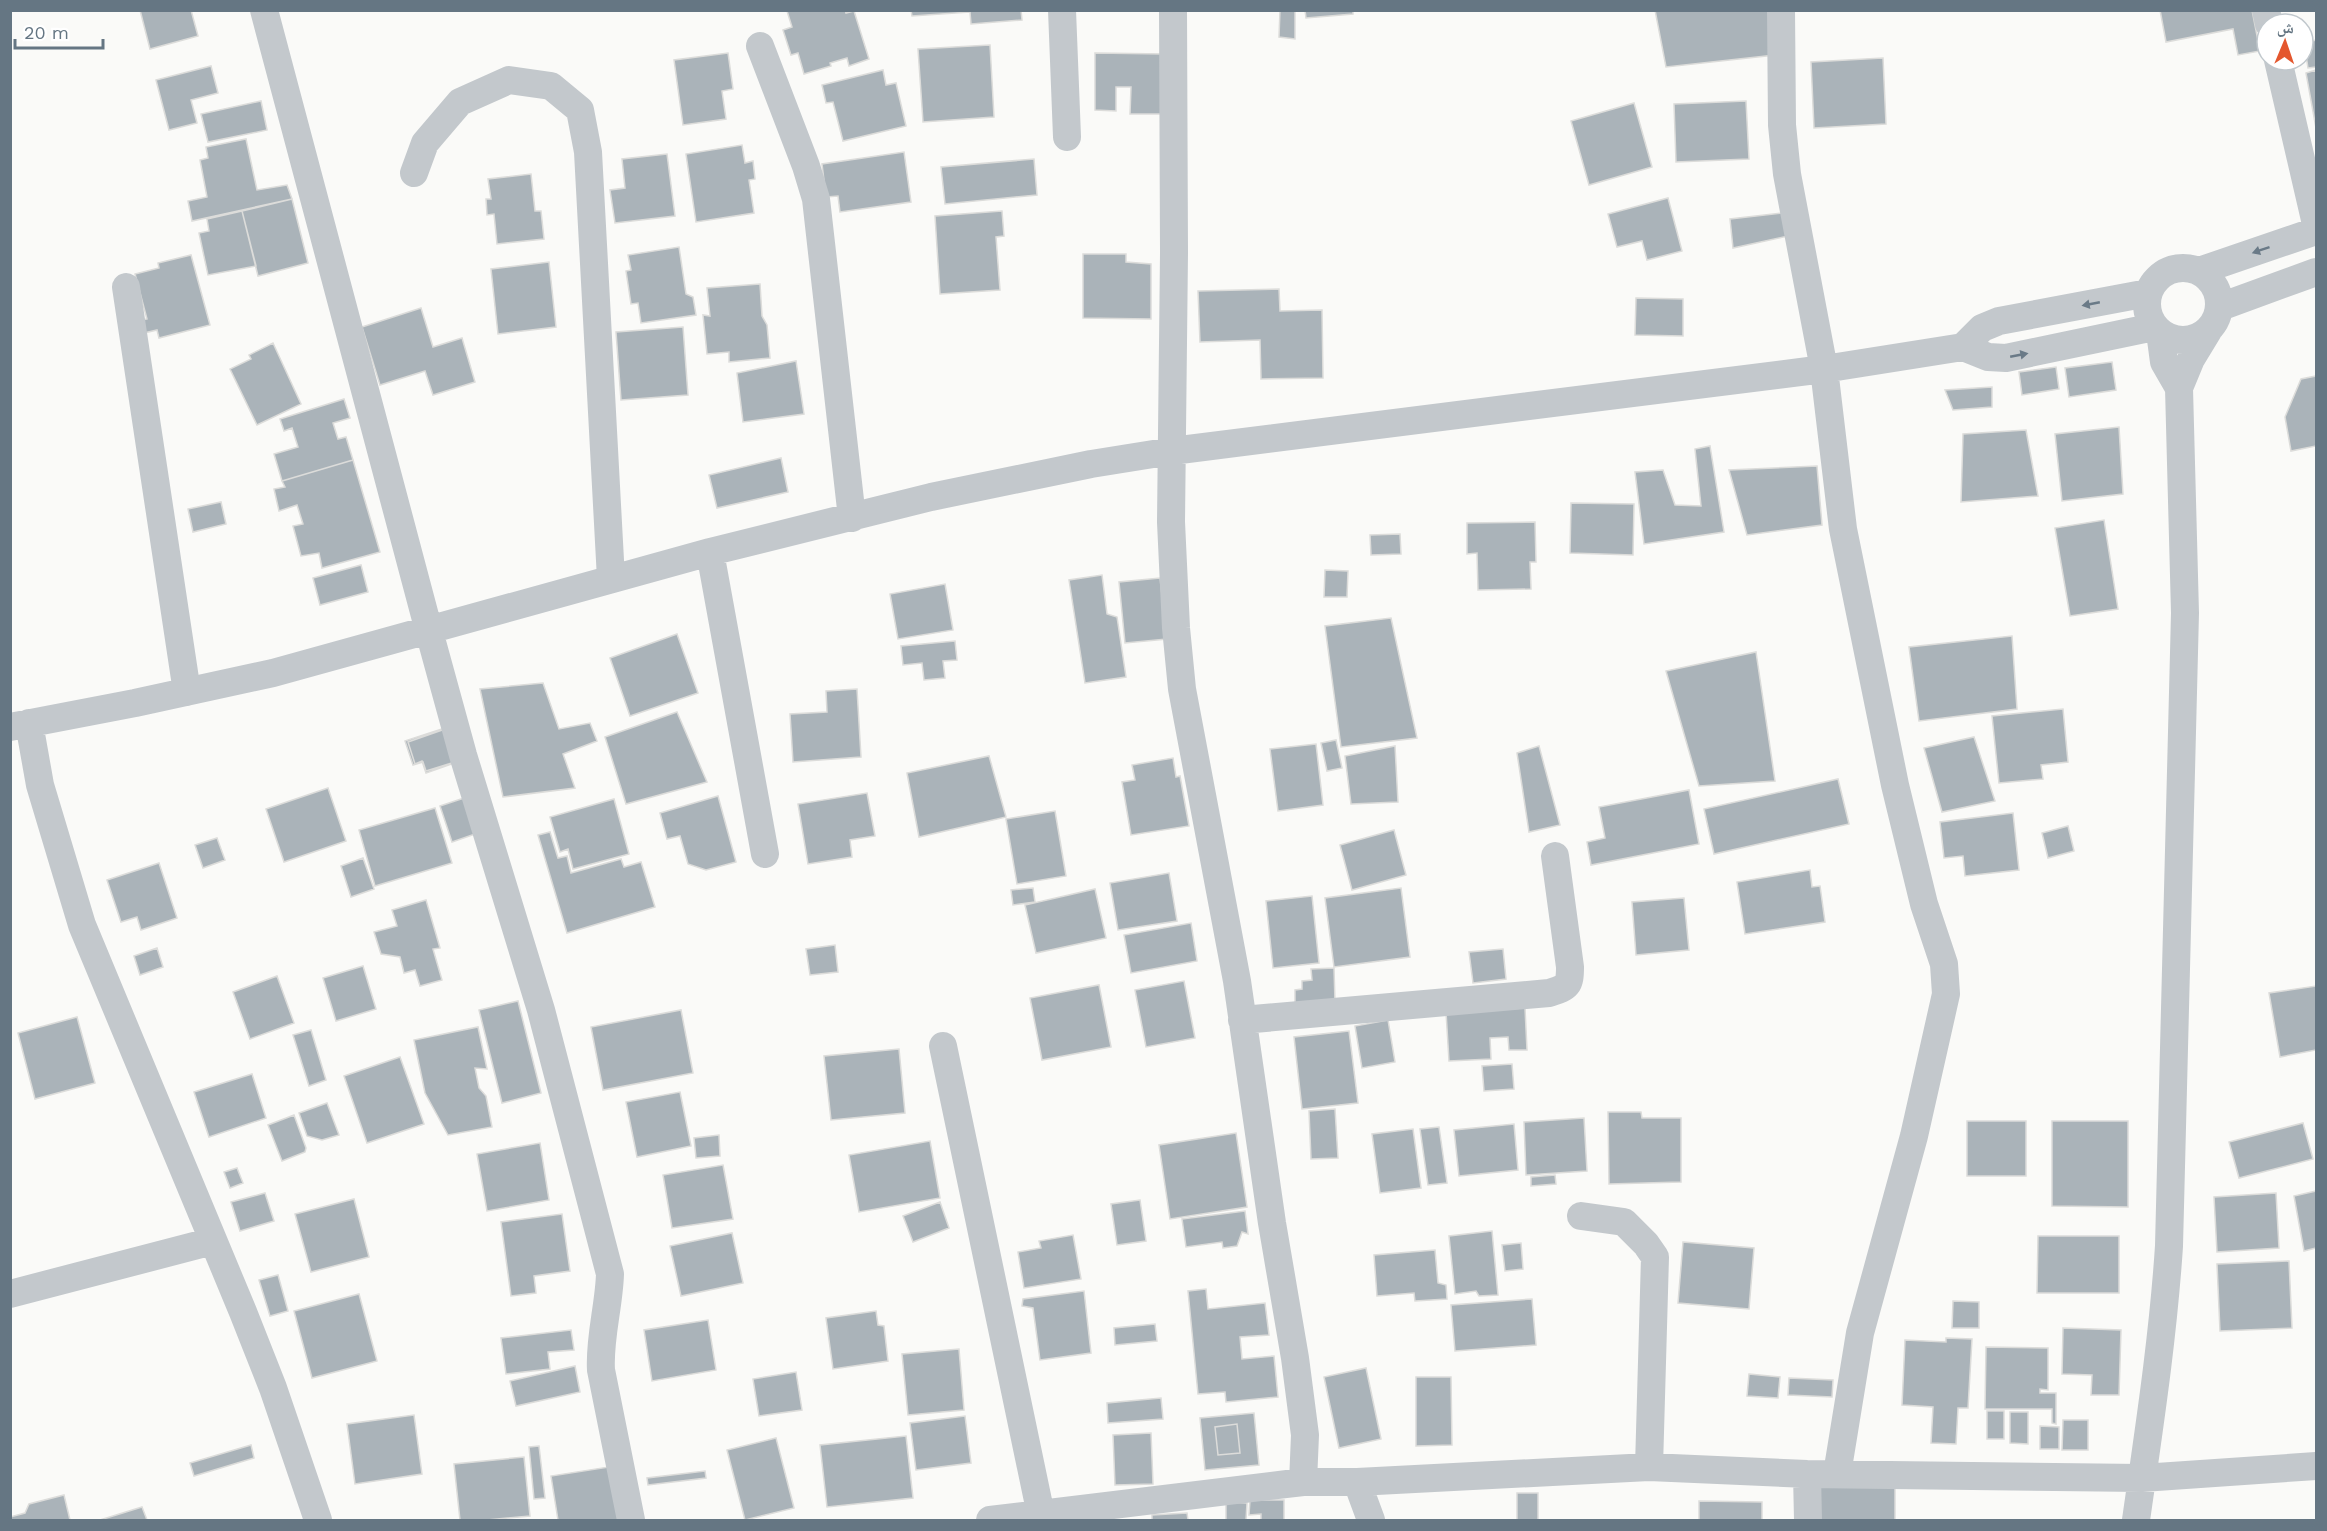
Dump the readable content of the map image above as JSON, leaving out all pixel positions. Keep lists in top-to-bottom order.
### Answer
{
  "scale_bar": "20 m",
  "north": "top"
}
